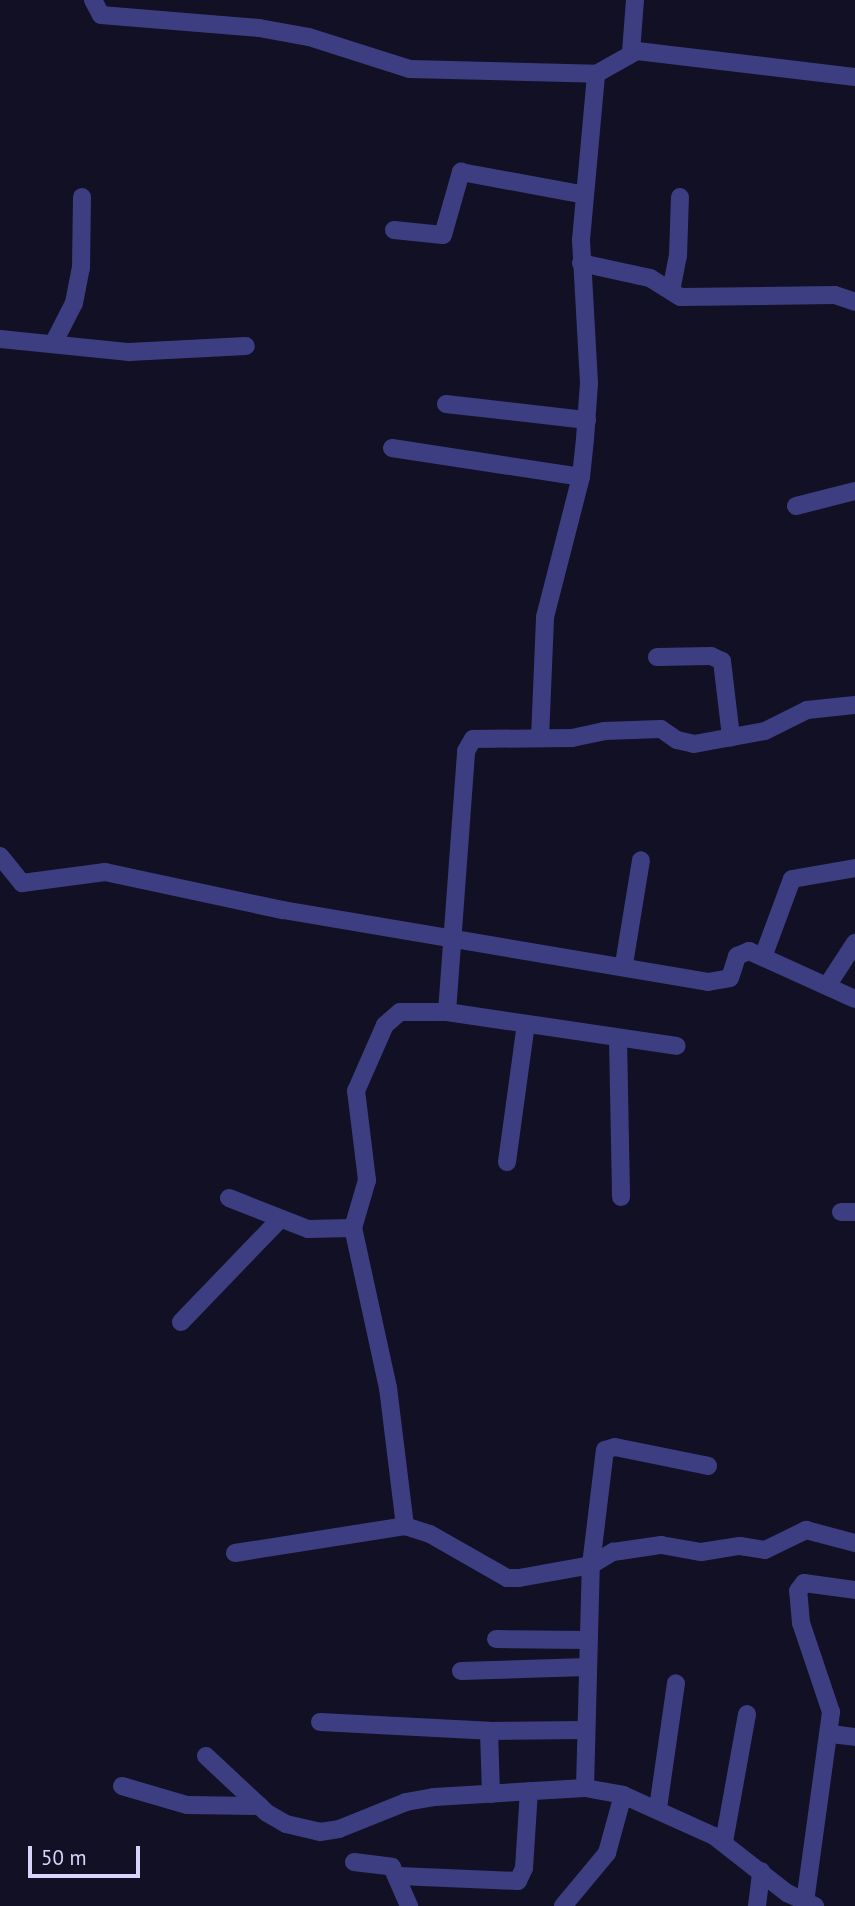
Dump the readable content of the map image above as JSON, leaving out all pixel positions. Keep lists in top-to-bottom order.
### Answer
{
  "scale_bar": "50 m"
}
